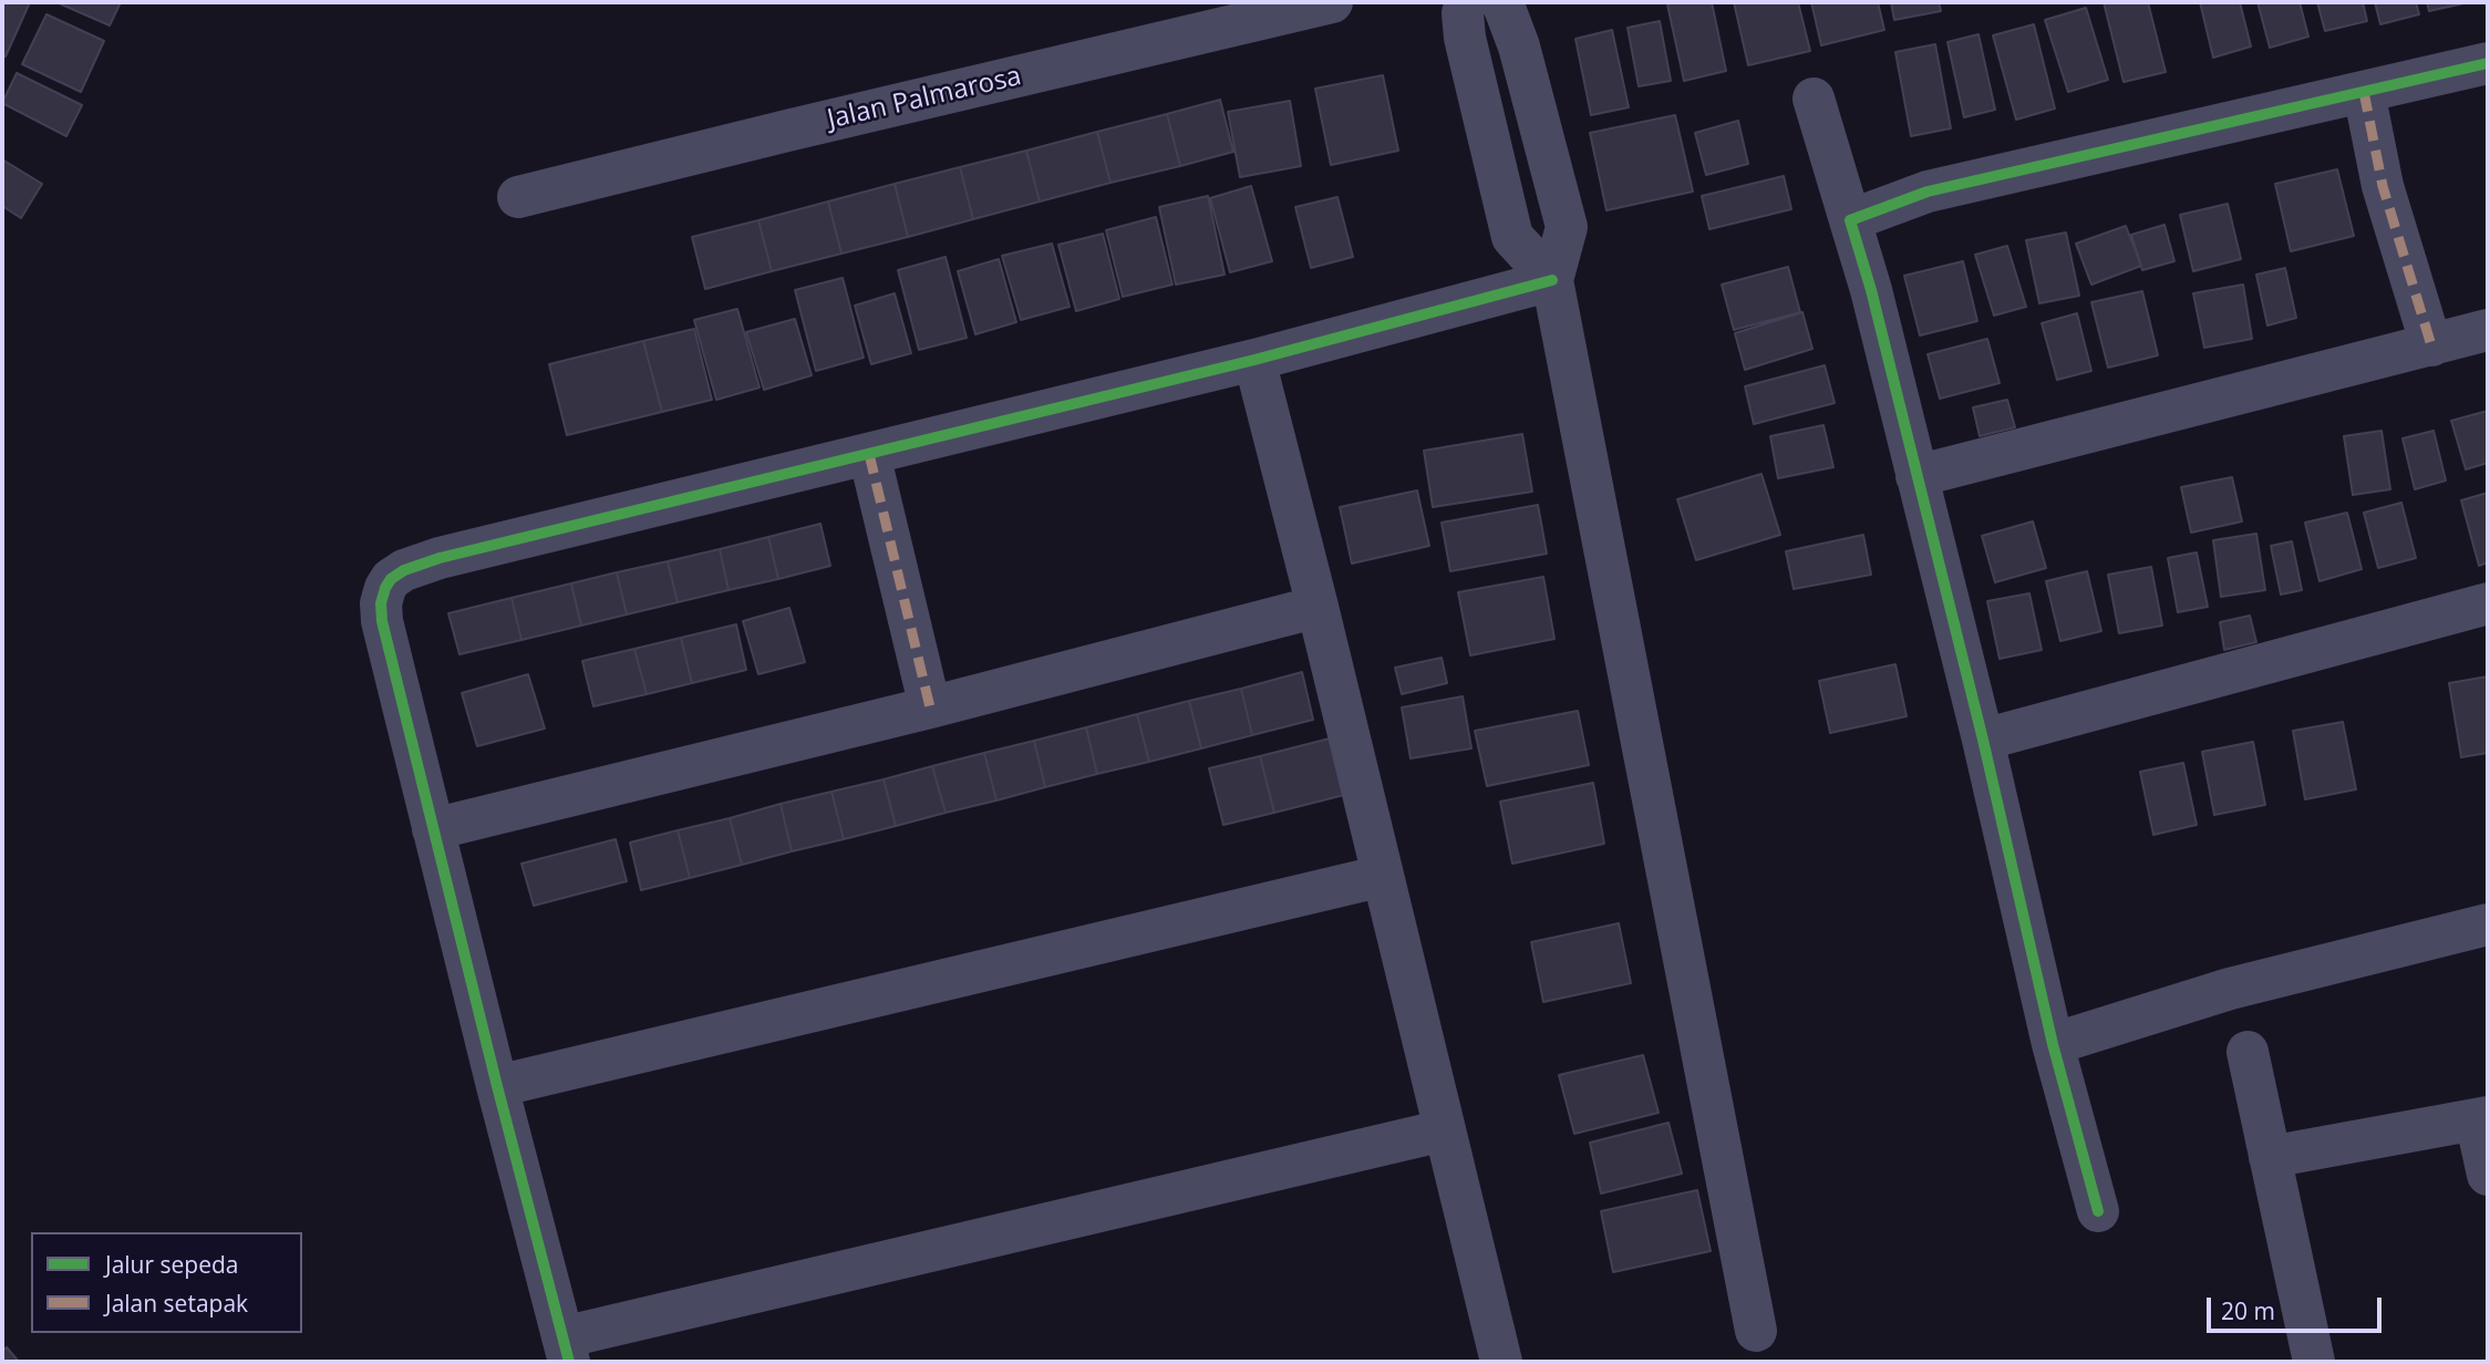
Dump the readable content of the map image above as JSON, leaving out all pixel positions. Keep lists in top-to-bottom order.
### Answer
{
  "streets": {
    "street": ["Jalan Palmarosa"]
  },
  "legend": ["Jalur sepeda", "Jalan setapak"],
  "scale_bar": "20 m"
}
